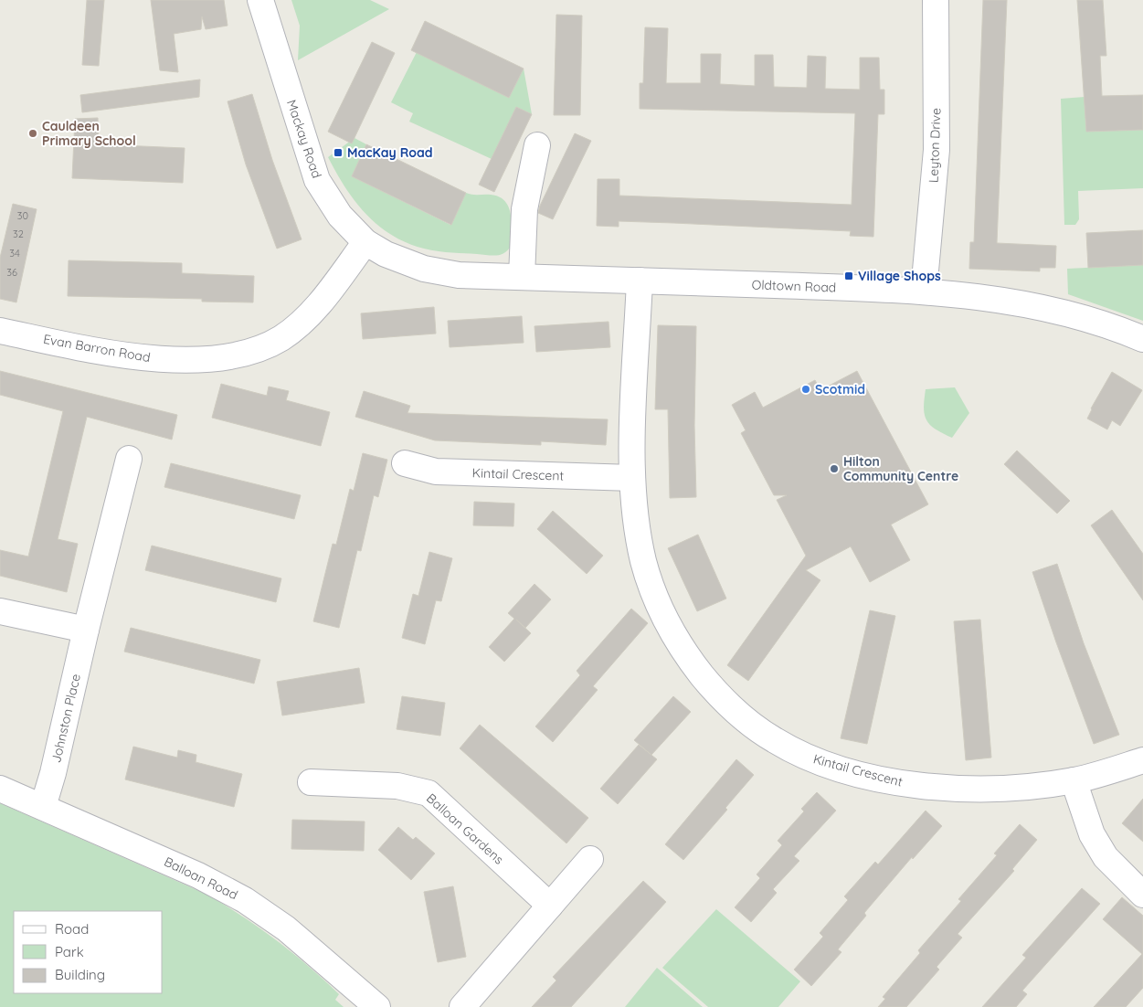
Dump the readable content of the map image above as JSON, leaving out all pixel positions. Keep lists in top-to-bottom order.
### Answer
{
  "streets": {
    "street": [
      "Mackay Road",
      "Leyton Drive",
      "Oldtown Road",
      "Evan Barron Road",
      "Kintail Crescent",
      "Johnston Place",
      "Balloan Gardens",
      "Balloan Road"
    ]
  },
  "crossings": [
    ["Mackay Road", "Oldtown Road"],
    ["Mackay Road", "Evan Barron Road"],
    ["Leyton Drive", "Oldtown Road"],
    ["Oldtown Road", "Evan Barron Road"],
    ["Oldtown Road", "Kintail Crescent"],
    ["Johnston Place", "Balloan Road"]
  ],
  "places": {
    "other": ["Cauldeen Primary School", "Scotmid", "Hilton Community Centre"],
    "transit": ["MacKay Road", "Village Shops"]
  },
  "house_numbers": [
    "30",
    "32",
    "34",
    "36"
  ],
  "legend": ["Road", "Park", "Building"]
}
